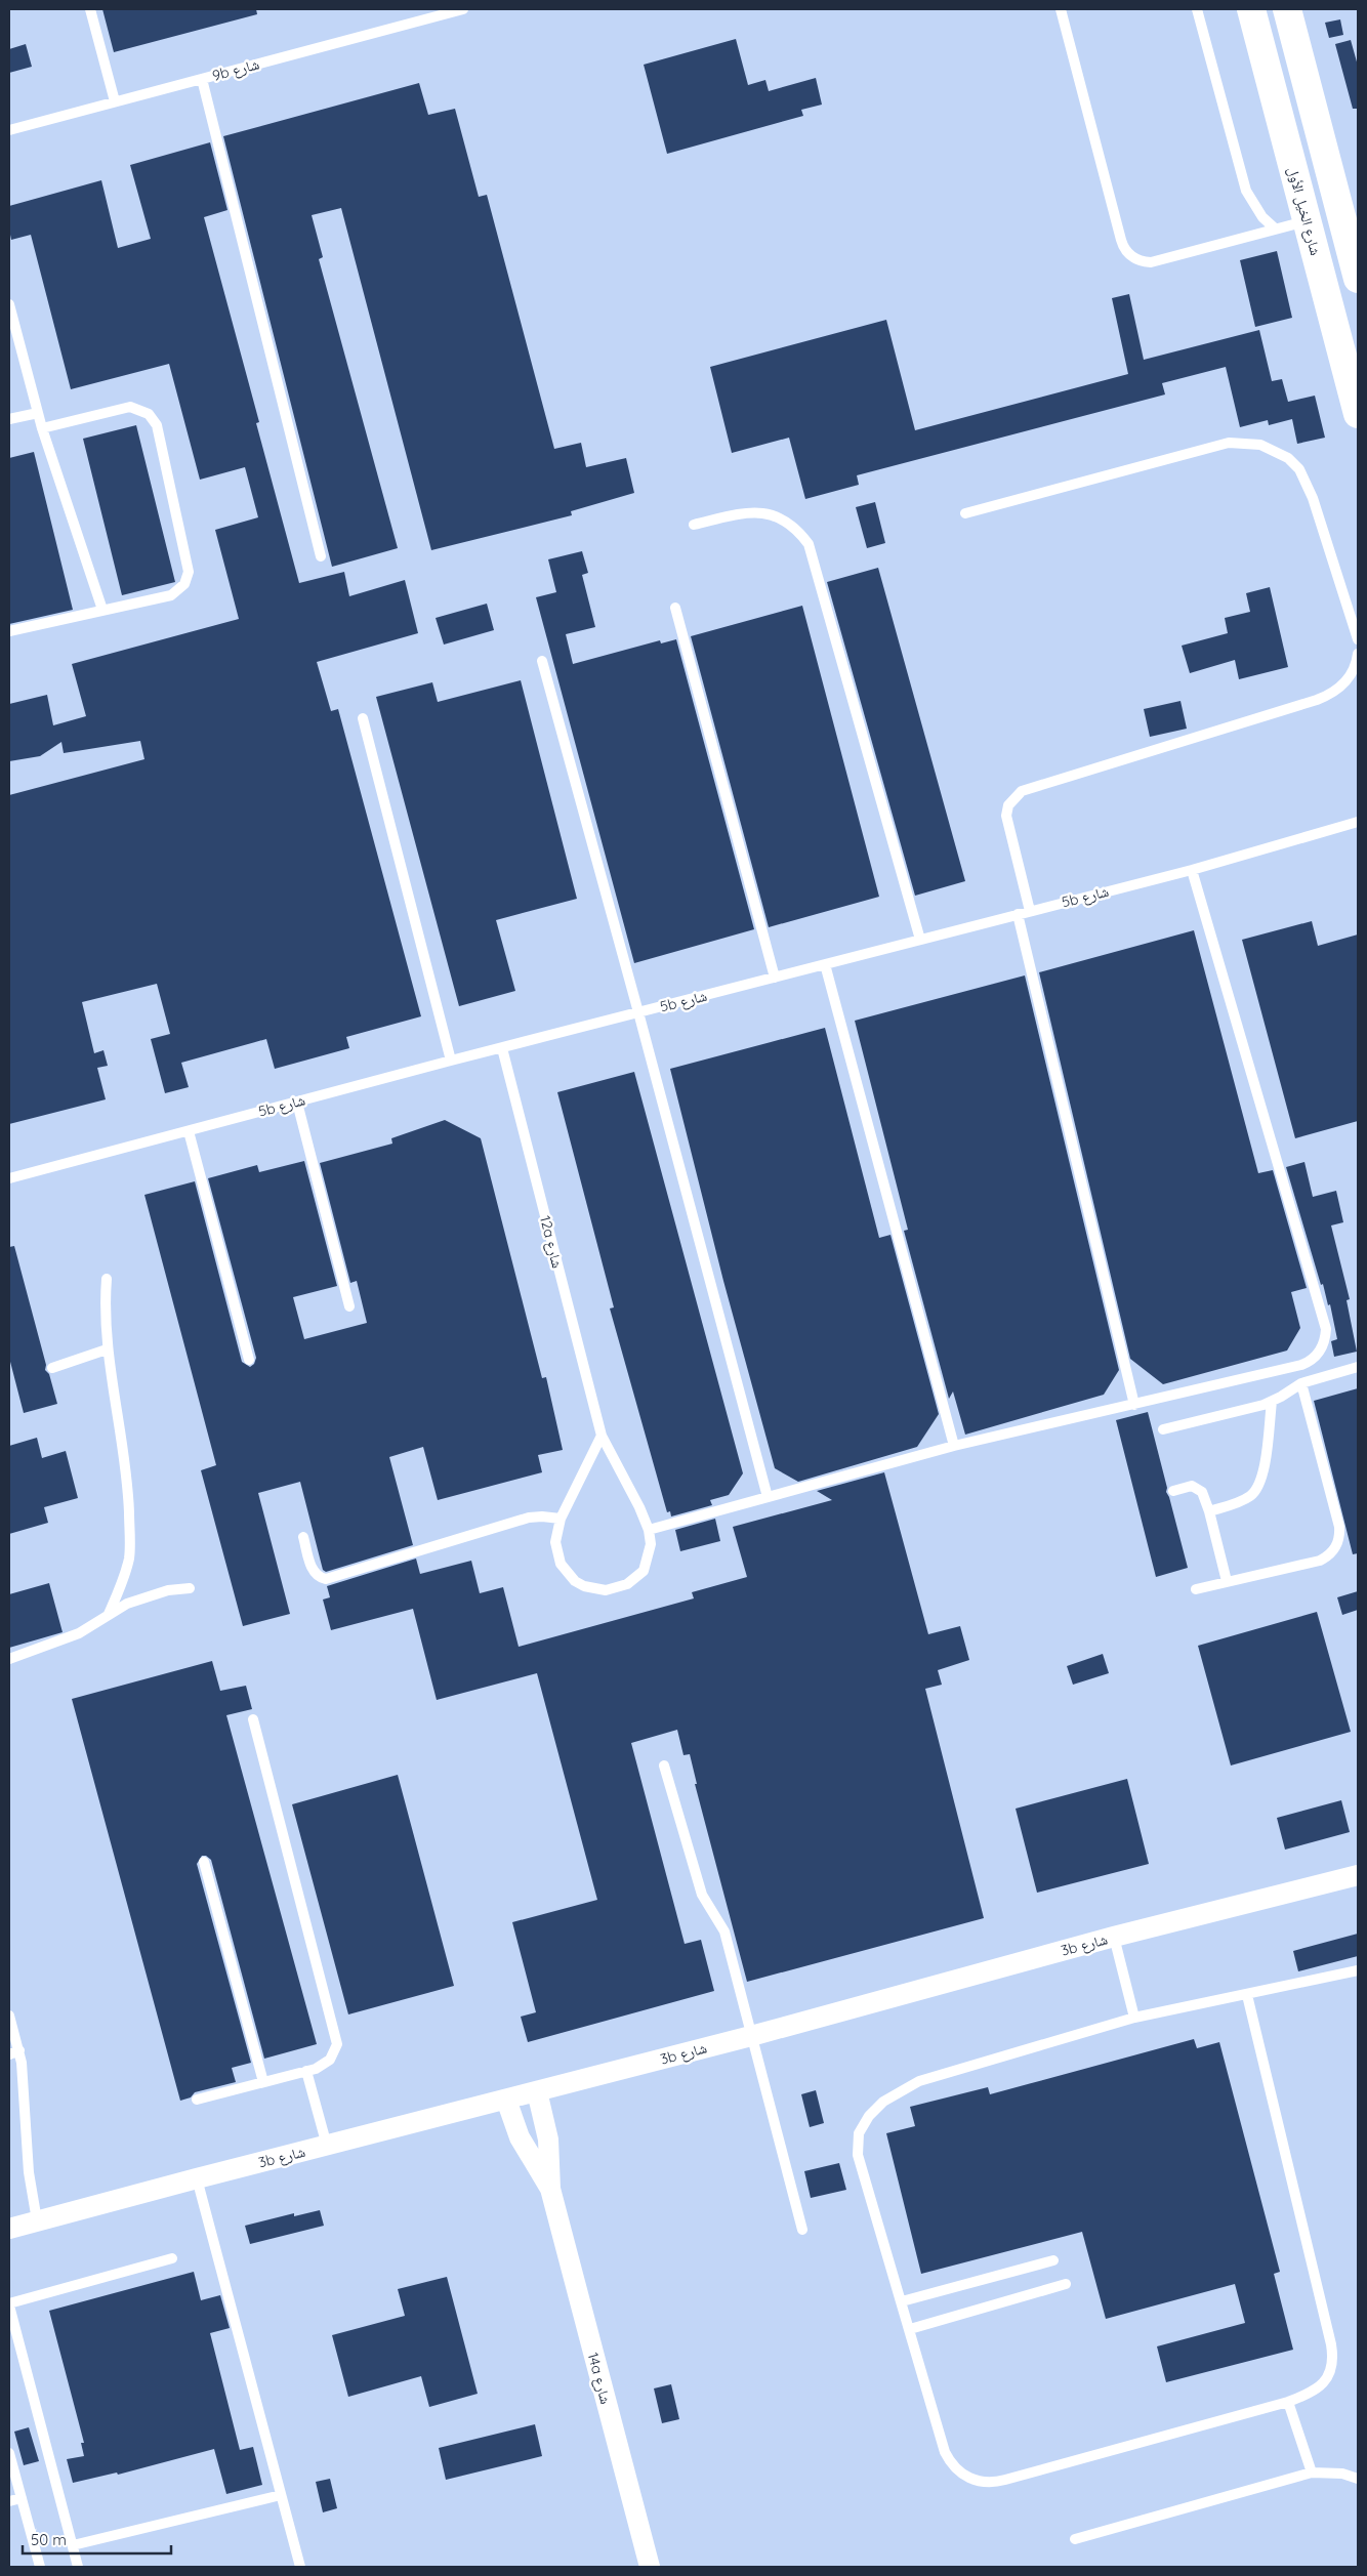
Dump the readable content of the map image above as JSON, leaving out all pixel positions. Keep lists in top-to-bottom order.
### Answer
{
  "streets": {
    "main road": ["شارع الخيل الأول"],
    "street": ["3b شارع", "14a شارع"],
    "lane": ["9b شارع", "5b شارع", "12a شارع"]
  },
  "crossings": [
    ["5b شارع", "12a شارع"],
    ["3b شارع", "14a شارع"]
  ],
  "scale_bar": "50 m"
}
